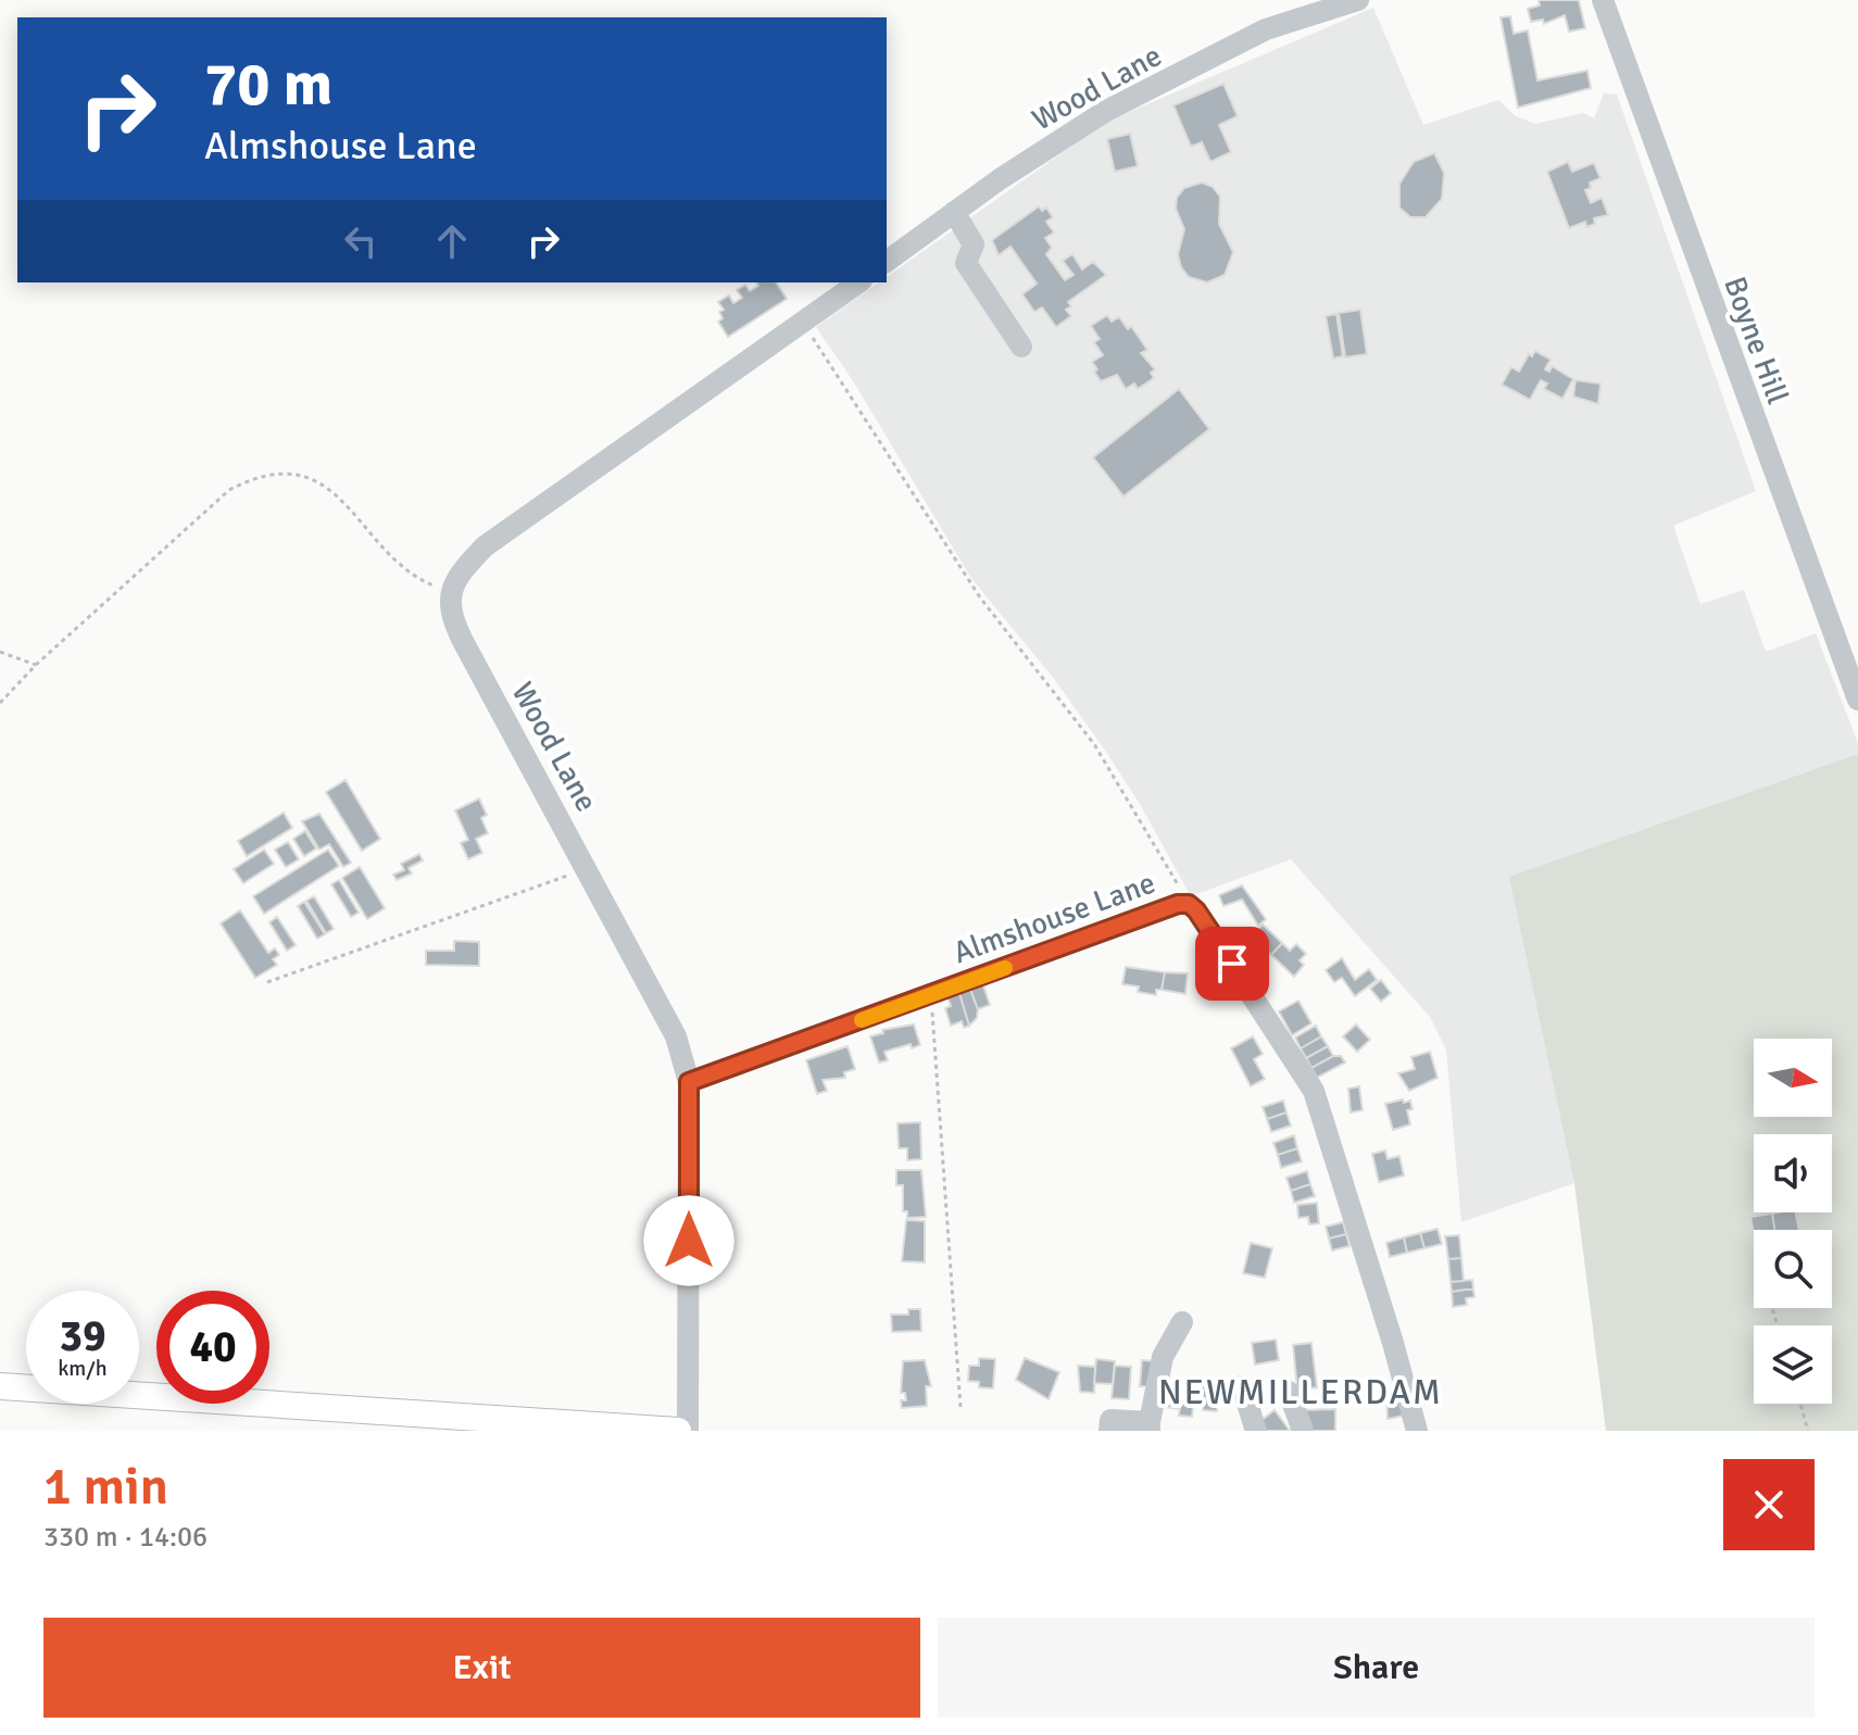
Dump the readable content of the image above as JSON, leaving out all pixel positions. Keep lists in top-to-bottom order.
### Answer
{
  "streets": {
    "street": ["Wood Lane", "Boyne Hill", "Almshouse Lane"]
  },
  "crossings": [
    ["Wood Lane", "Almshouse Lane"]
  ],
  "districts": ["NEWMILLERDAM"],
  "north": "right",
  "page": {
    "turn": ["70 m", "Almshouse Lane"],
    "speed": "39 km/h",
    "limit": "40",
    "heading": ["1 min", "330 m · 14:06"],
    "buttons": ["Exit", "Share"]
  }
}
